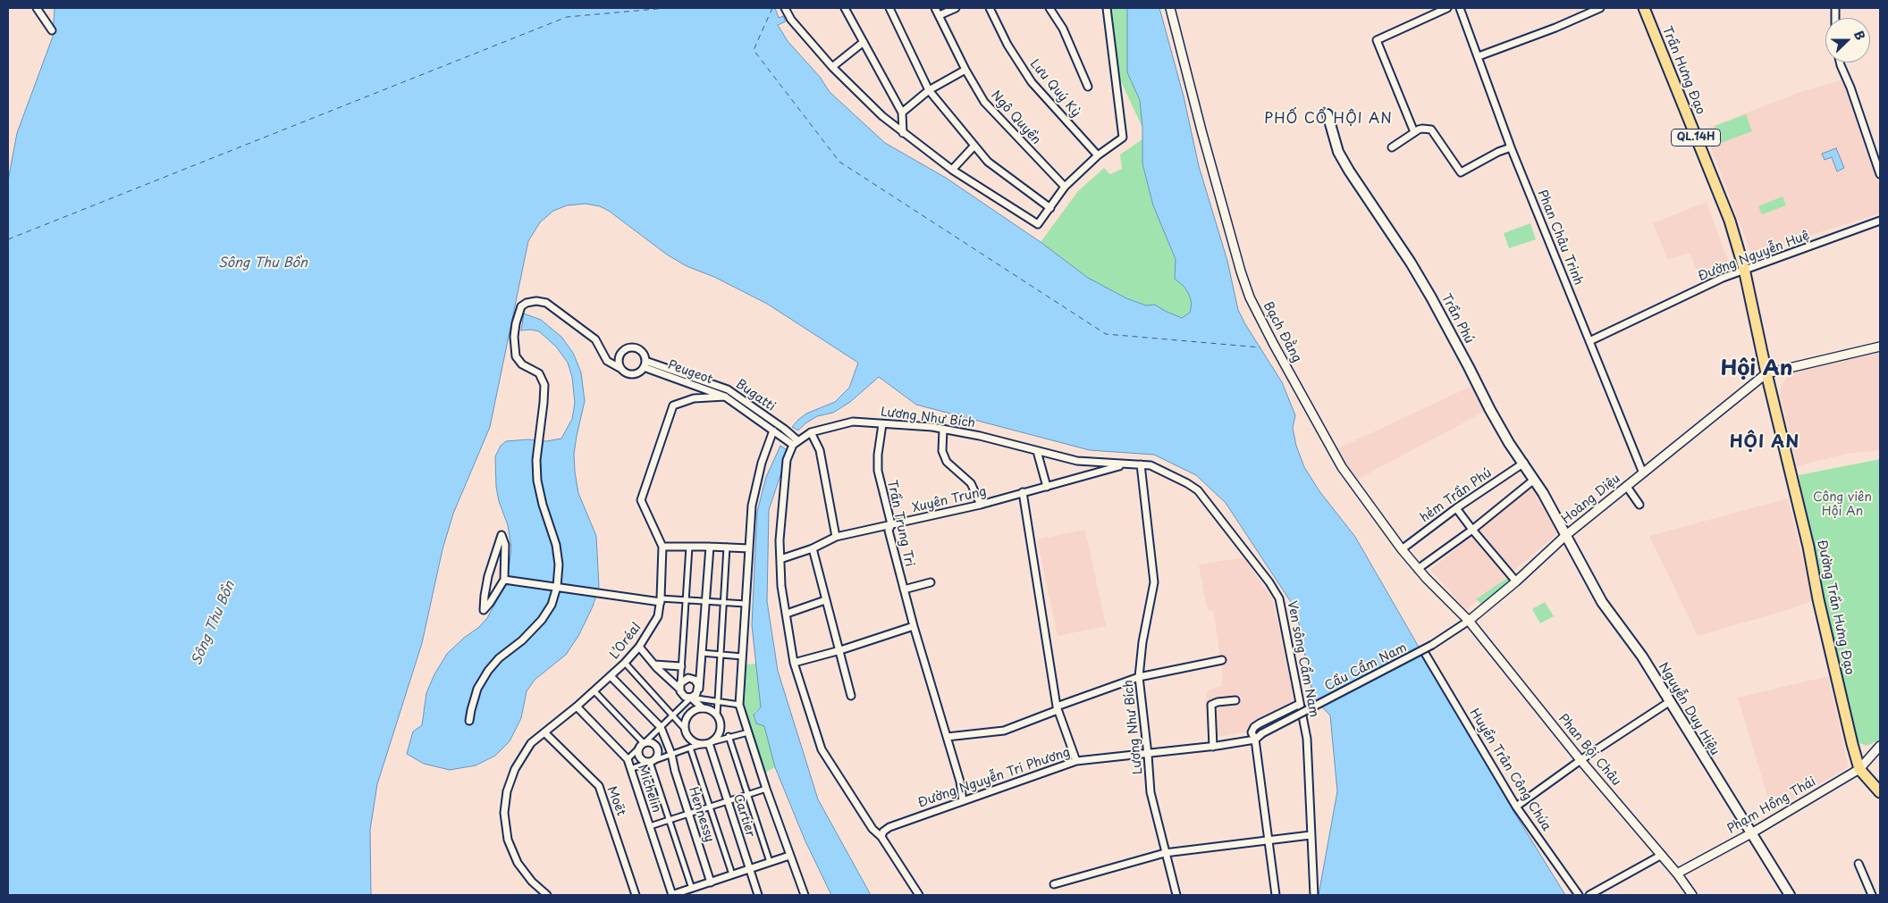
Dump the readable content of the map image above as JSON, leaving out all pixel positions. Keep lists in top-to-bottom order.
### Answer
{
  "streets": {
    "main road": [
      "Trần Hưng Đạo",
      "QL.14H",
      "Trần Phú",
      "Đường Trần Hưng Đạo",
      "Nguyễn Duy Hiệu"
    ],
    "street": [
      "Lưu Quý Kỳ",
      "Ngô Quyền",
      "Phan Châu Trinh",
      "Đường Nguyễn Huệ",
      "Bạch Đằng",
      "Peugeot",
      "Bugatti",
      "Lương Như Bích",
      "hẻm Trần Phú",
      "Hoàng Diệu",
      "Xuyên Trung",
      "Trần Trung Tri",
      "L’Oréal",
      "Ven sông Cẩm Nam",
      "Cầu Cẩm Nam",
      "Phan Bội Châu",
      "Huyền Trân Công Chúa",
      "Đường Nguyễn Tri Phương",
      "Michelin",
      "Moët",
      "Phạm Hồng Thái",
      "Hennessy",
      "Cartier"
    ]
  },
  "crossings": [
    ["Trần Hưng Đạo", "Đường Nguyễn Huệ"],
    ["Trần Hưng Đạo", "Đường Trần Hưng Đạo"],
    ["QL.14H", "Đường Trần Hưng Đạo"],
    ["QL.14H", "Phạm Hồng Thái"],
    ["Phan Châu Trinh", "Đường Nguyễn Huệ"],
    ["Phan Châu Trinh", "Hoàng Diệu"],
    ["Đường Nguyễn Huệ", "Đường Trần Hưng Đạo"],
    ["Trần Phú", "hẻm Trần Phú"],
    ["Trần Phú", "Hoàng Diệu"],
    ["Trần Phú", "Nguyễn Duy Hiệu"],
    ["Bạch Đằng", "hẻm Trần Phú"],
    ["Bạch Đằng", "Hoàng Diệu"],
    ["Bạch Đằng", "Phan Bội Châu"],
    ["Peugeot", "Bugatti"],
    ["Peugeot", "Lương Như Bích"],
    ["Peugeot", "L’Oréal"],
    ["Bugatti", "Lương Như Bích"],
    ["Lương Như Bích", "Xuyên Trung"],
    ["Lương Như Bích", "Trần Trung Tri"],
    ["Lương Như Bích", "Ven sông Cẩm Nam"],
    ["Lương Như Bích", "Đường Nguyễn Tri Phương"],
    ["Hoàng Diệu", "Đường Trần Hưng Đạo"],
    ["Hoàng Diệu", "Cầu Cẩm Nam"],
    ["Hoàng Diệu", "Nguyễn Duy Hiệu"],
    ["Hoàng Diệu", "Phan Bội Châu"],
    ["Xuyên Trung", "Trần Trung Tri"],
    ["Trần Trung Tri", "Đường Nguyễn Tri Phương"],
    ["Đường Trần Hưng Đạo", "Phạm Hồng Thái"],
    ["L’Oréal", "Michelin"],
    ["L’Oréal", "Moët"],
    ["Cầu Cẩm Nam", "Đường Nguyễn Tri Phương"],
    ["Nguyễn Duy Hiệu", "Phạm Hồng Thái"],
    ["Phan Bội Châu", "Phạm Hồng Thái"]
  ],
  "districts": ["PHỐ CỔ HỘI AN", "Hội An", "HỘI AN"],
  "water": ["Sông Thu Bồn"],
  "parks": ["Công viên Hội An"],
  "north": "right"
}
